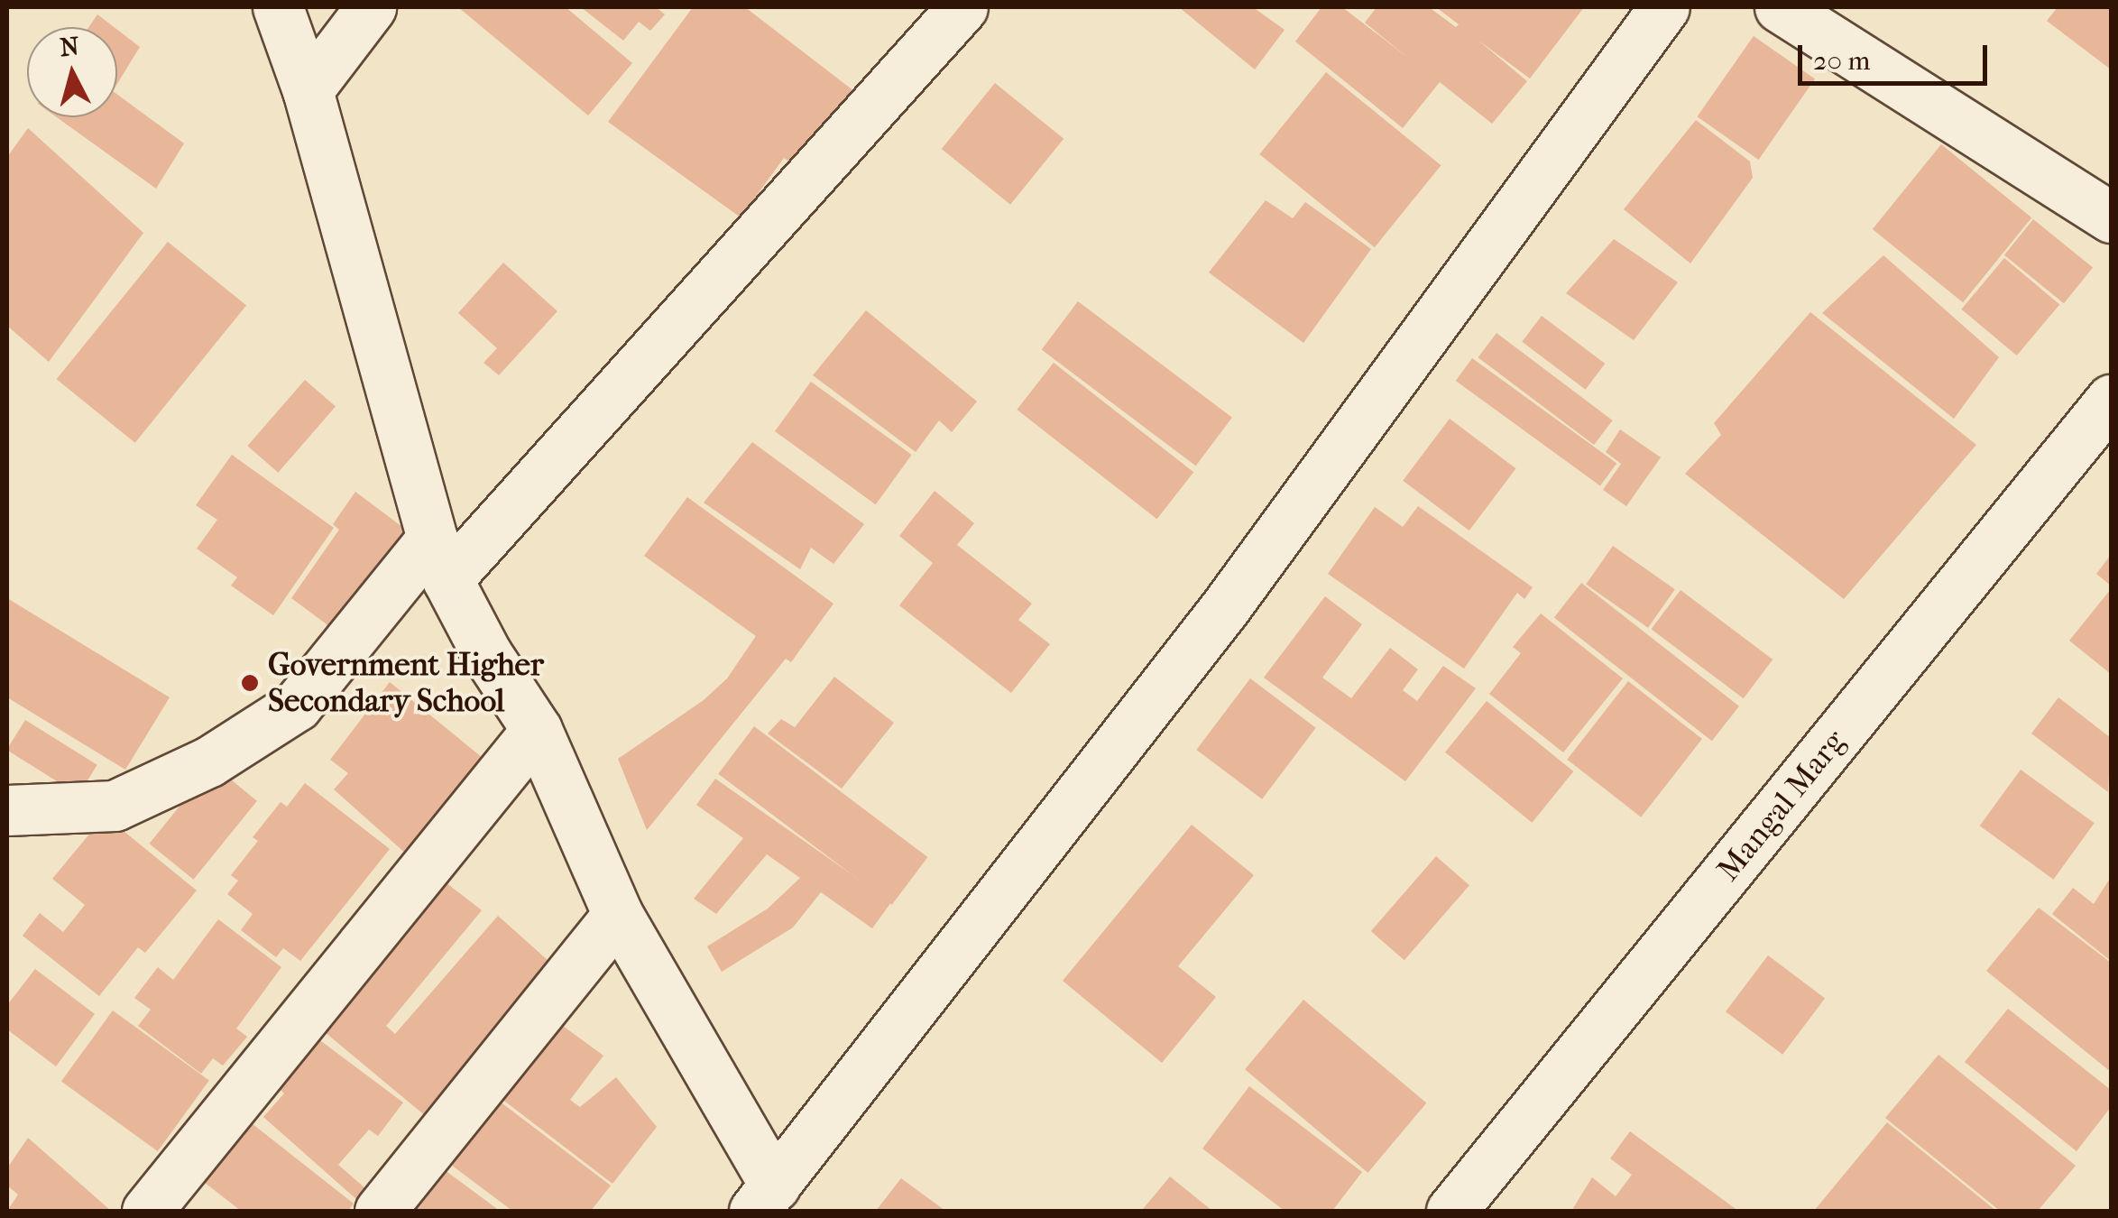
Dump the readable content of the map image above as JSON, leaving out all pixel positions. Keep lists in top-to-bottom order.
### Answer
{
  "streets": {
    "street": ["Mangal Marg"]
  },
  "places": ["Government Higher Secondary School"],
  "scale_bar": "20 m",
  "north": "top"
}
